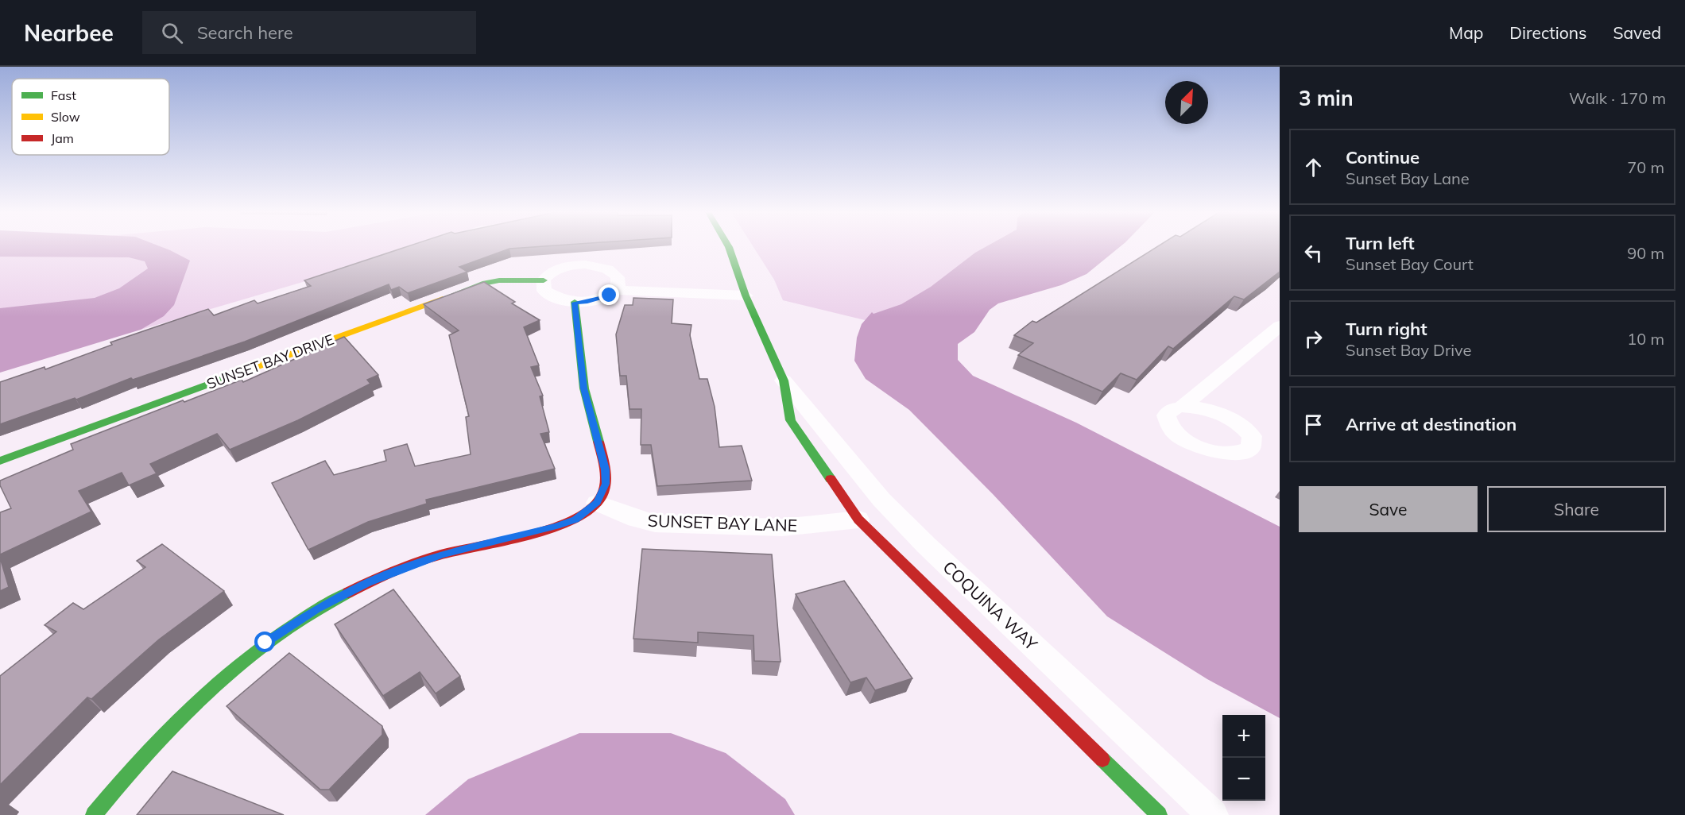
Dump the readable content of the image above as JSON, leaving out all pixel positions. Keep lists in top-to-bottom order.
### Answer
{
  "streets": {
    "street": ["SUNSET BAY DRIVE", "SUNSET BAY LANE", "COQUINA WAY"]
  },
  "crossings": [
    ["SUNSET BAY LANE", "COQUINA WAY"]
  ],
  "legend": ["Fast", "Slow", "Jam"],
  "north": "top right",
  "page": {
    "header": "Nearbee",
    "search": "Search here",
    "nav": ["Map", "Directions", "Saved"],
    "heading": ["3 min", "Walk · 170 m"],
    "list": [
      ["Continue", "Sunset Bay Lane", "70 m"],
      ["Turn left", "Sunset Bay Court", "90 m"],
      ["Turn right", "Sunset Bay Drive", "10 m"],
      "Arrive at destination"
    ],
    "buttons": ["Save", "Share"],
    "map_buttons": ["+", "−"]
  }
}
